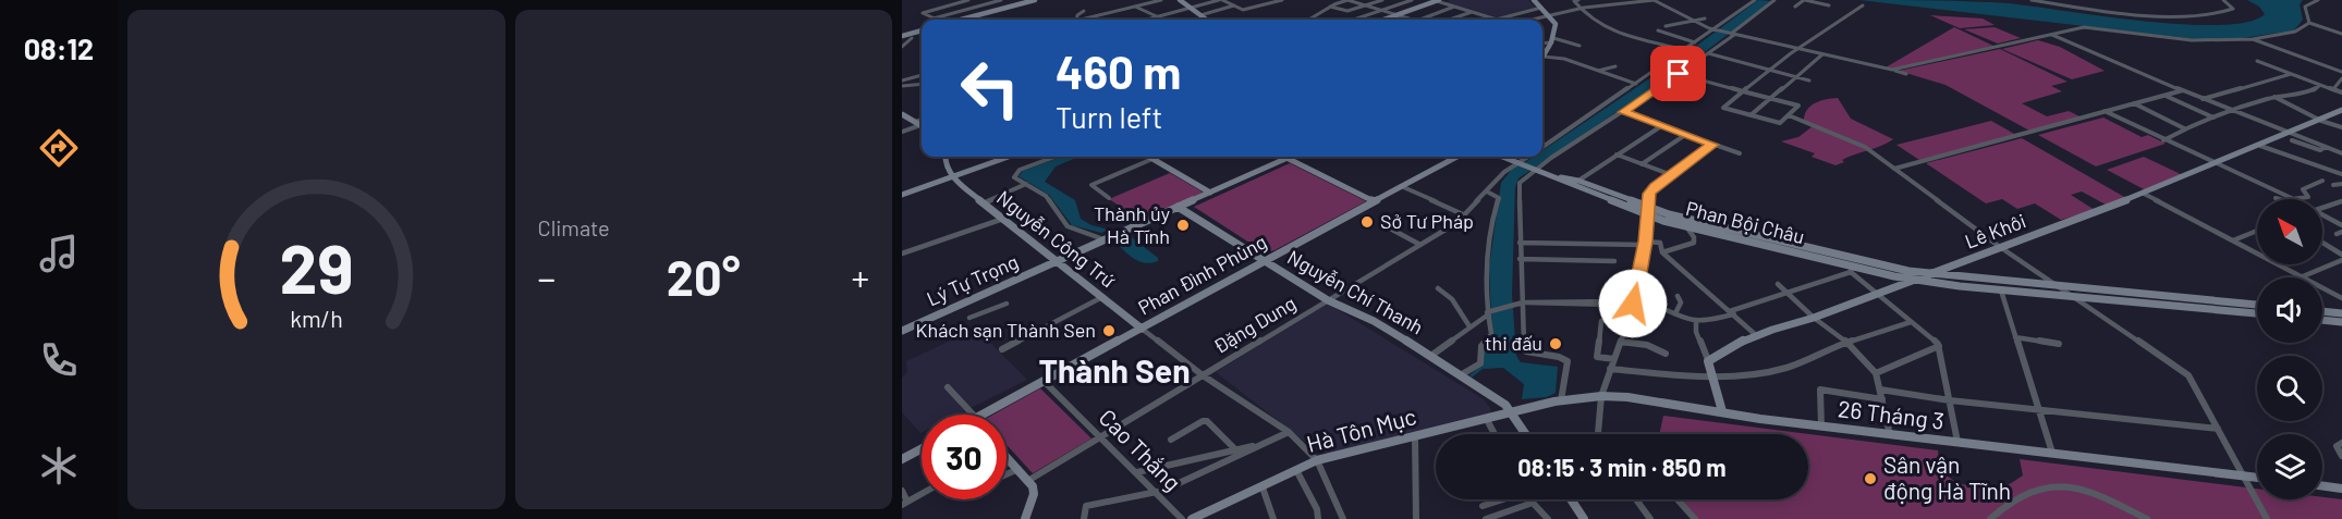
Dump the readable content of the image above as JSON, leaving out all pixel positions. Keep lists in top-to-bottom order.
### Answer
{
  "streets": {
    "street": [
      "Phan Bội Châu",
      "Lê Khôi",
      "Nguyễn Công Trứ",
      "Phan Đình Phùng",
      "Lý Tự Trọng",
      "Nguyễn Chí Thanh",
      "Đặng Dung",
      "26 Tháng 3",
      "Hà Tôn Mục",
      "Cao Thắng"
    ]
  },
  "crossings": [
    ["Phan Bội Châu", "Lê Khôi"],
    ["Nguyễn Công Trứ", "Phan Đình Phùng"],
    ["Nguyễn Công Trứ", "Lý Tự Trọng"],
    ["Nguyễn Công Trứ", "Đặng Dung"],
    ["Nguyễn Công Trứ", "Hà Tôn Mục"],
    ["Phan Đình Phùng", "Nguyễn Chí Thanh"],
    ["Phan Đình Phùng", "Cao Thắng"],
    ["Lý Tự Trọng", "Nguyễn Chí Thanh"],
    ["Nguyễn Chí Thanh", "Đặng Dung"],
    ["Nguyễn Chí Thanh", "26 Tháng 3"],
    ["Nguyễn Chí Thanh", "Hà Tôn Mục"],
    ["Đặng Dung", "Cao Thắng"],
    ["26 Tháng 3", "Hà Tôn Mục"]
  ],
  "districts": ["Thành Sen"],
  "places": [
    "Sở Tư Pháp",
    "Thành ủy Hà Tĩnh",
    "Khách sạn Thành Sen",
    "thi đấu",
    "Sân vận động Hà Tĩnh"
  ],
  "north": "top left",
  "page": {
    "tabs": "08:12",
    "tile": "Climate",
    "turn": ["460 m", "Turn left"],
    "heat": ["−", "20°", "+"],
    "limit": "30",
    "trip": "08:15 · 3 min · 850 m",
    "gauge": ["29", "km/h"]
  }
}
